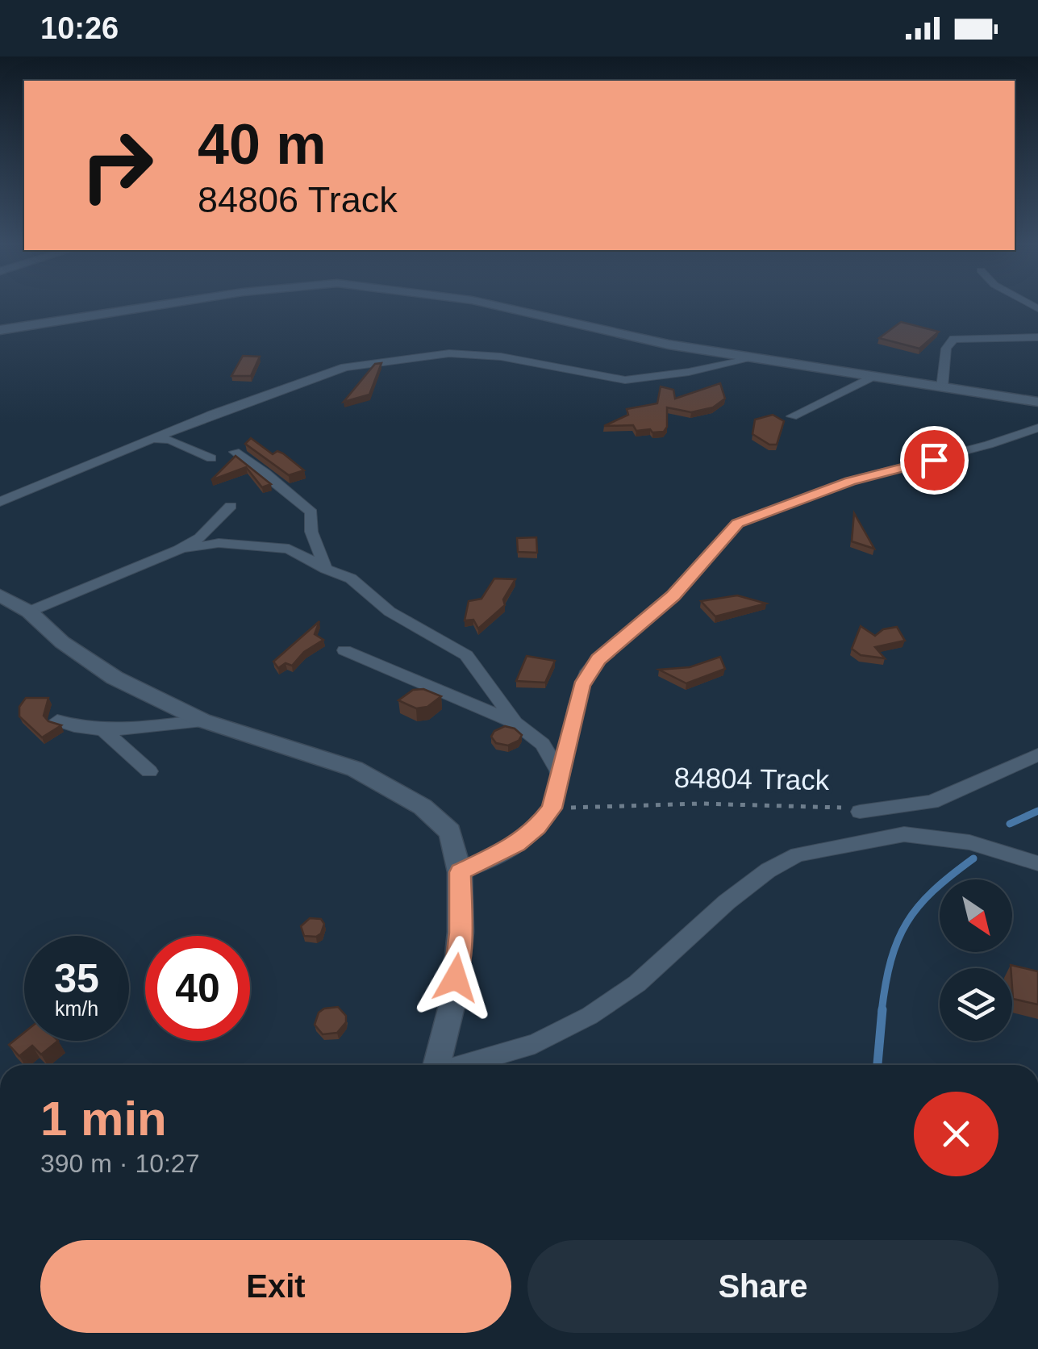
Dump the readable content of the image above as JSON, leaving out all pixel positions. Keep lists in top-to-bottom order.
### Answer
{
  "streets": {
    "path": ["84804 Track"]
  },
  "north": "bottom right",
  "page": {
    "status": "10:26",
    "turn": ["40 m", "84806 Track"],
    "speed": "35 km/h",
    "limit": "40",
    "heading": ["1 min", "390 m · 10:27"],
    "buttons": ["Exit", "Share"]
  }
}
